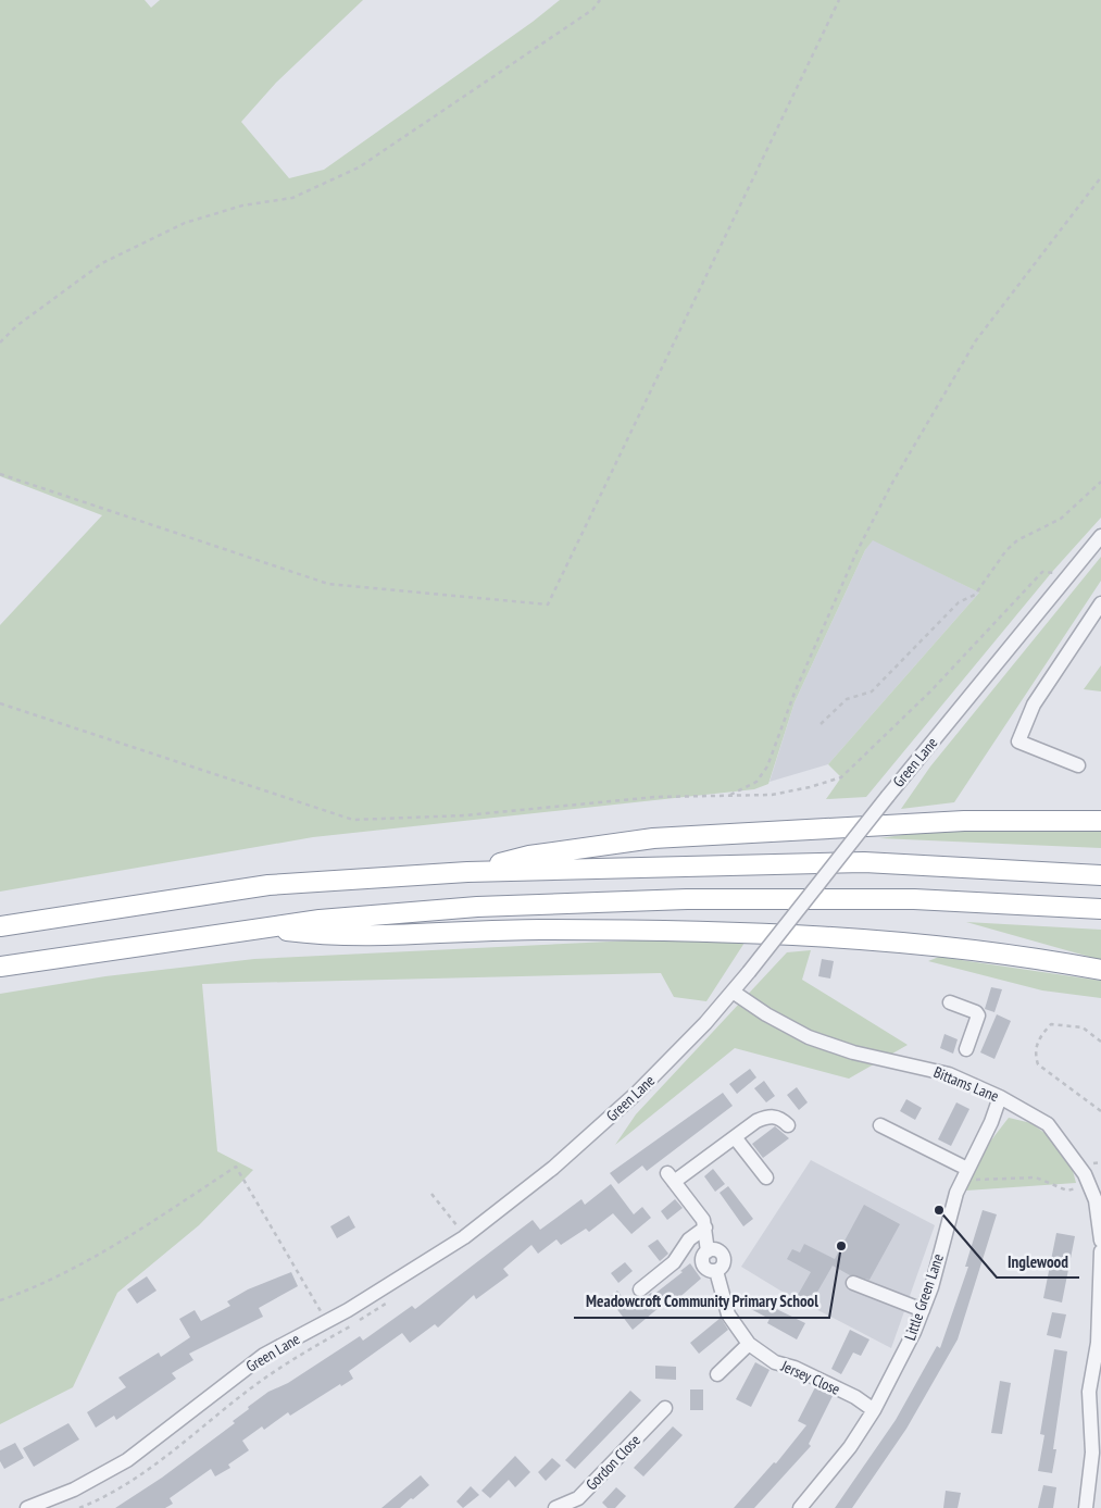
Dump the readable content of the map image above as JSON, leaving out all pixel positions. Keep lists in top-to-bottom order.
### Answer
{
  "streets": {
    "street": [
      "Green Lane",
      "Bittams Lane",
      "Little Green Lane",
      "Jersey Close",
      "Gordon Close"
    ]
  },
  "crossings": [
    ["Green Lane", "Bittams Lane"],
    ["Bittams Lane", "Little Green Lane"],
    ["Little Green Lane", "Jersey Close"]
  ],
  "places": ["Inglewood", "Meadowcroft Community Primary School"]
}
